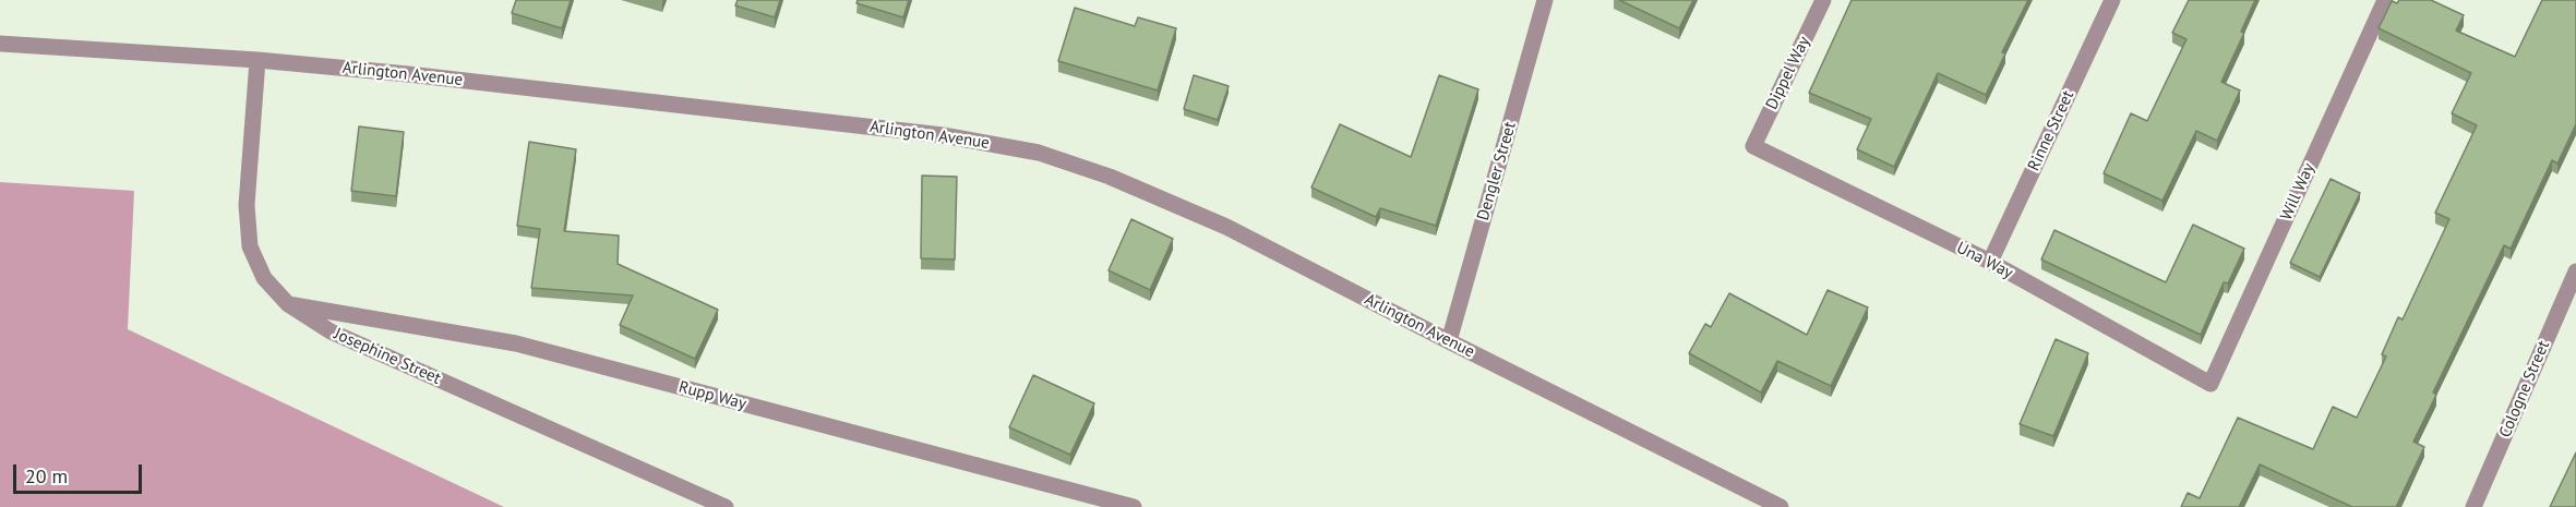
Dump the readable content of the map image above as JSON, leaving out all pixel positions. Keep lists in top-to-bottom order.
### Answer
{
  "streets": {
    "street": [
      "Dippel Way",
      "Arlington Avenue",
      "Rinne Street",
      "Dengler Street",
      "Will Way",
      "Una Way",
      "Josephine Street",
      "Cologne Street",
      "Rupp Way"
    ]
  },
  "crossings": [
    ["Dippel Way", "Una Way"],
    ["Arlington Avenue", "Dengler Street"],
    ["Arlington Avenue", "Josephine Street"],
    ["Rinne Street", "Una Way"],
    ["Will Way", "Una Way"],
    ["Josephine Street", "Rupp Way"]
  ],
  "scale_bar": "20 m"
}
